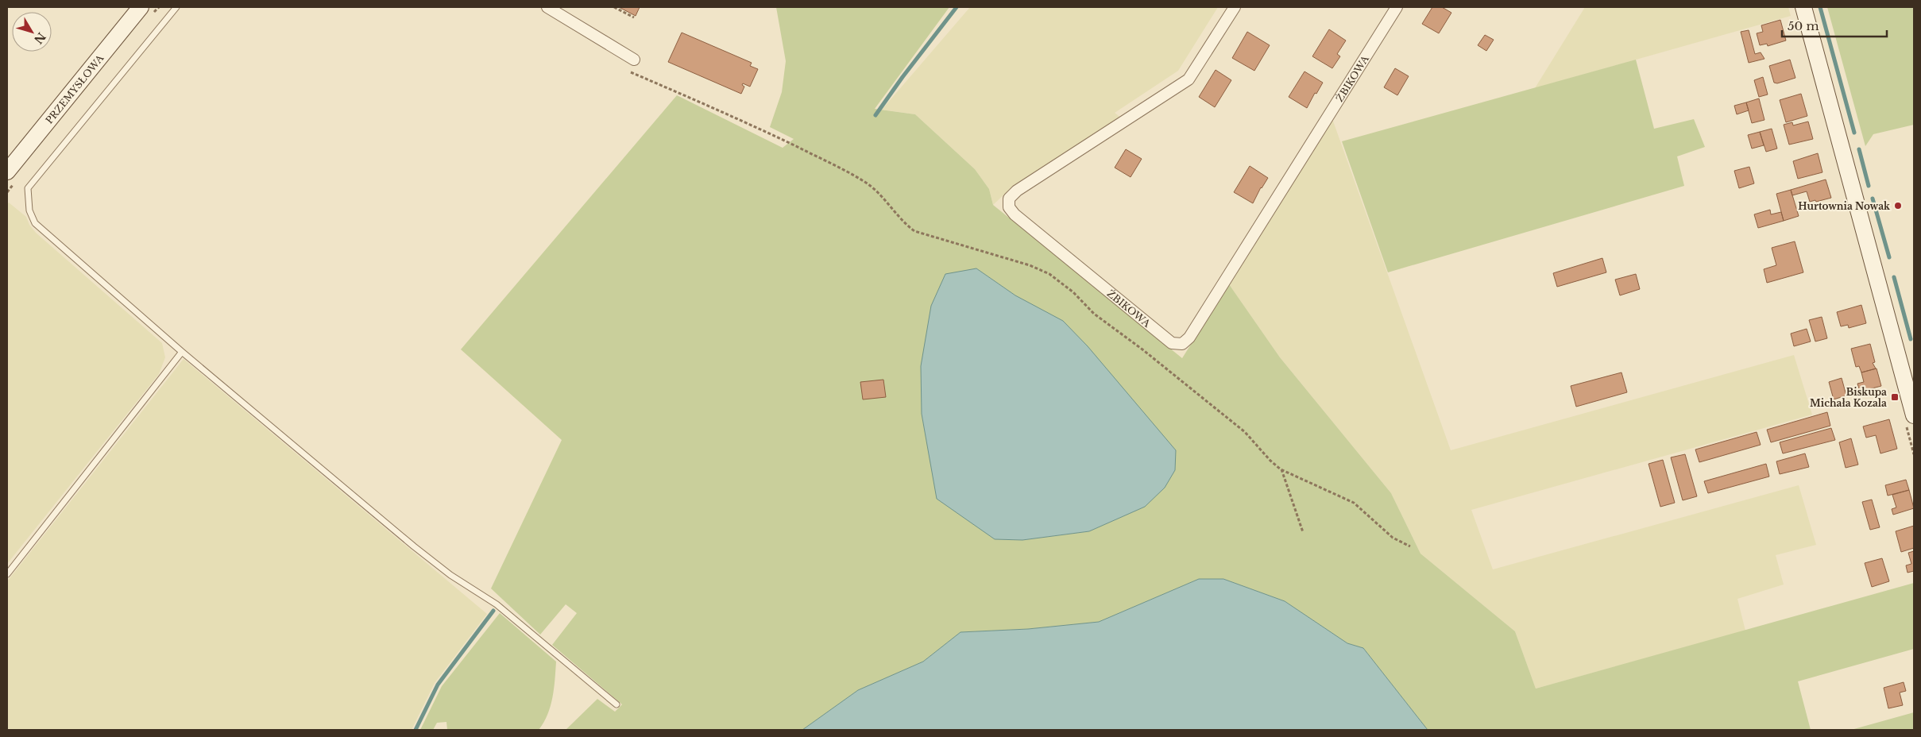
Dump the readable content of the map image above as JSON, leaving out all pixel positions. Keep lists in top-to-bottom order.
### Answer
{
  "streets": {
    "street": ["ŻBIKOWA", "PRZEMYSŁOWA"]
  },
  "places": {
    "other": ["Hurtownia Nowak"],
    "transit": ["Biskupa Michała Kozala"]
  },
  "scale_bar": "50 m",
  "north": "bottom right"
}
